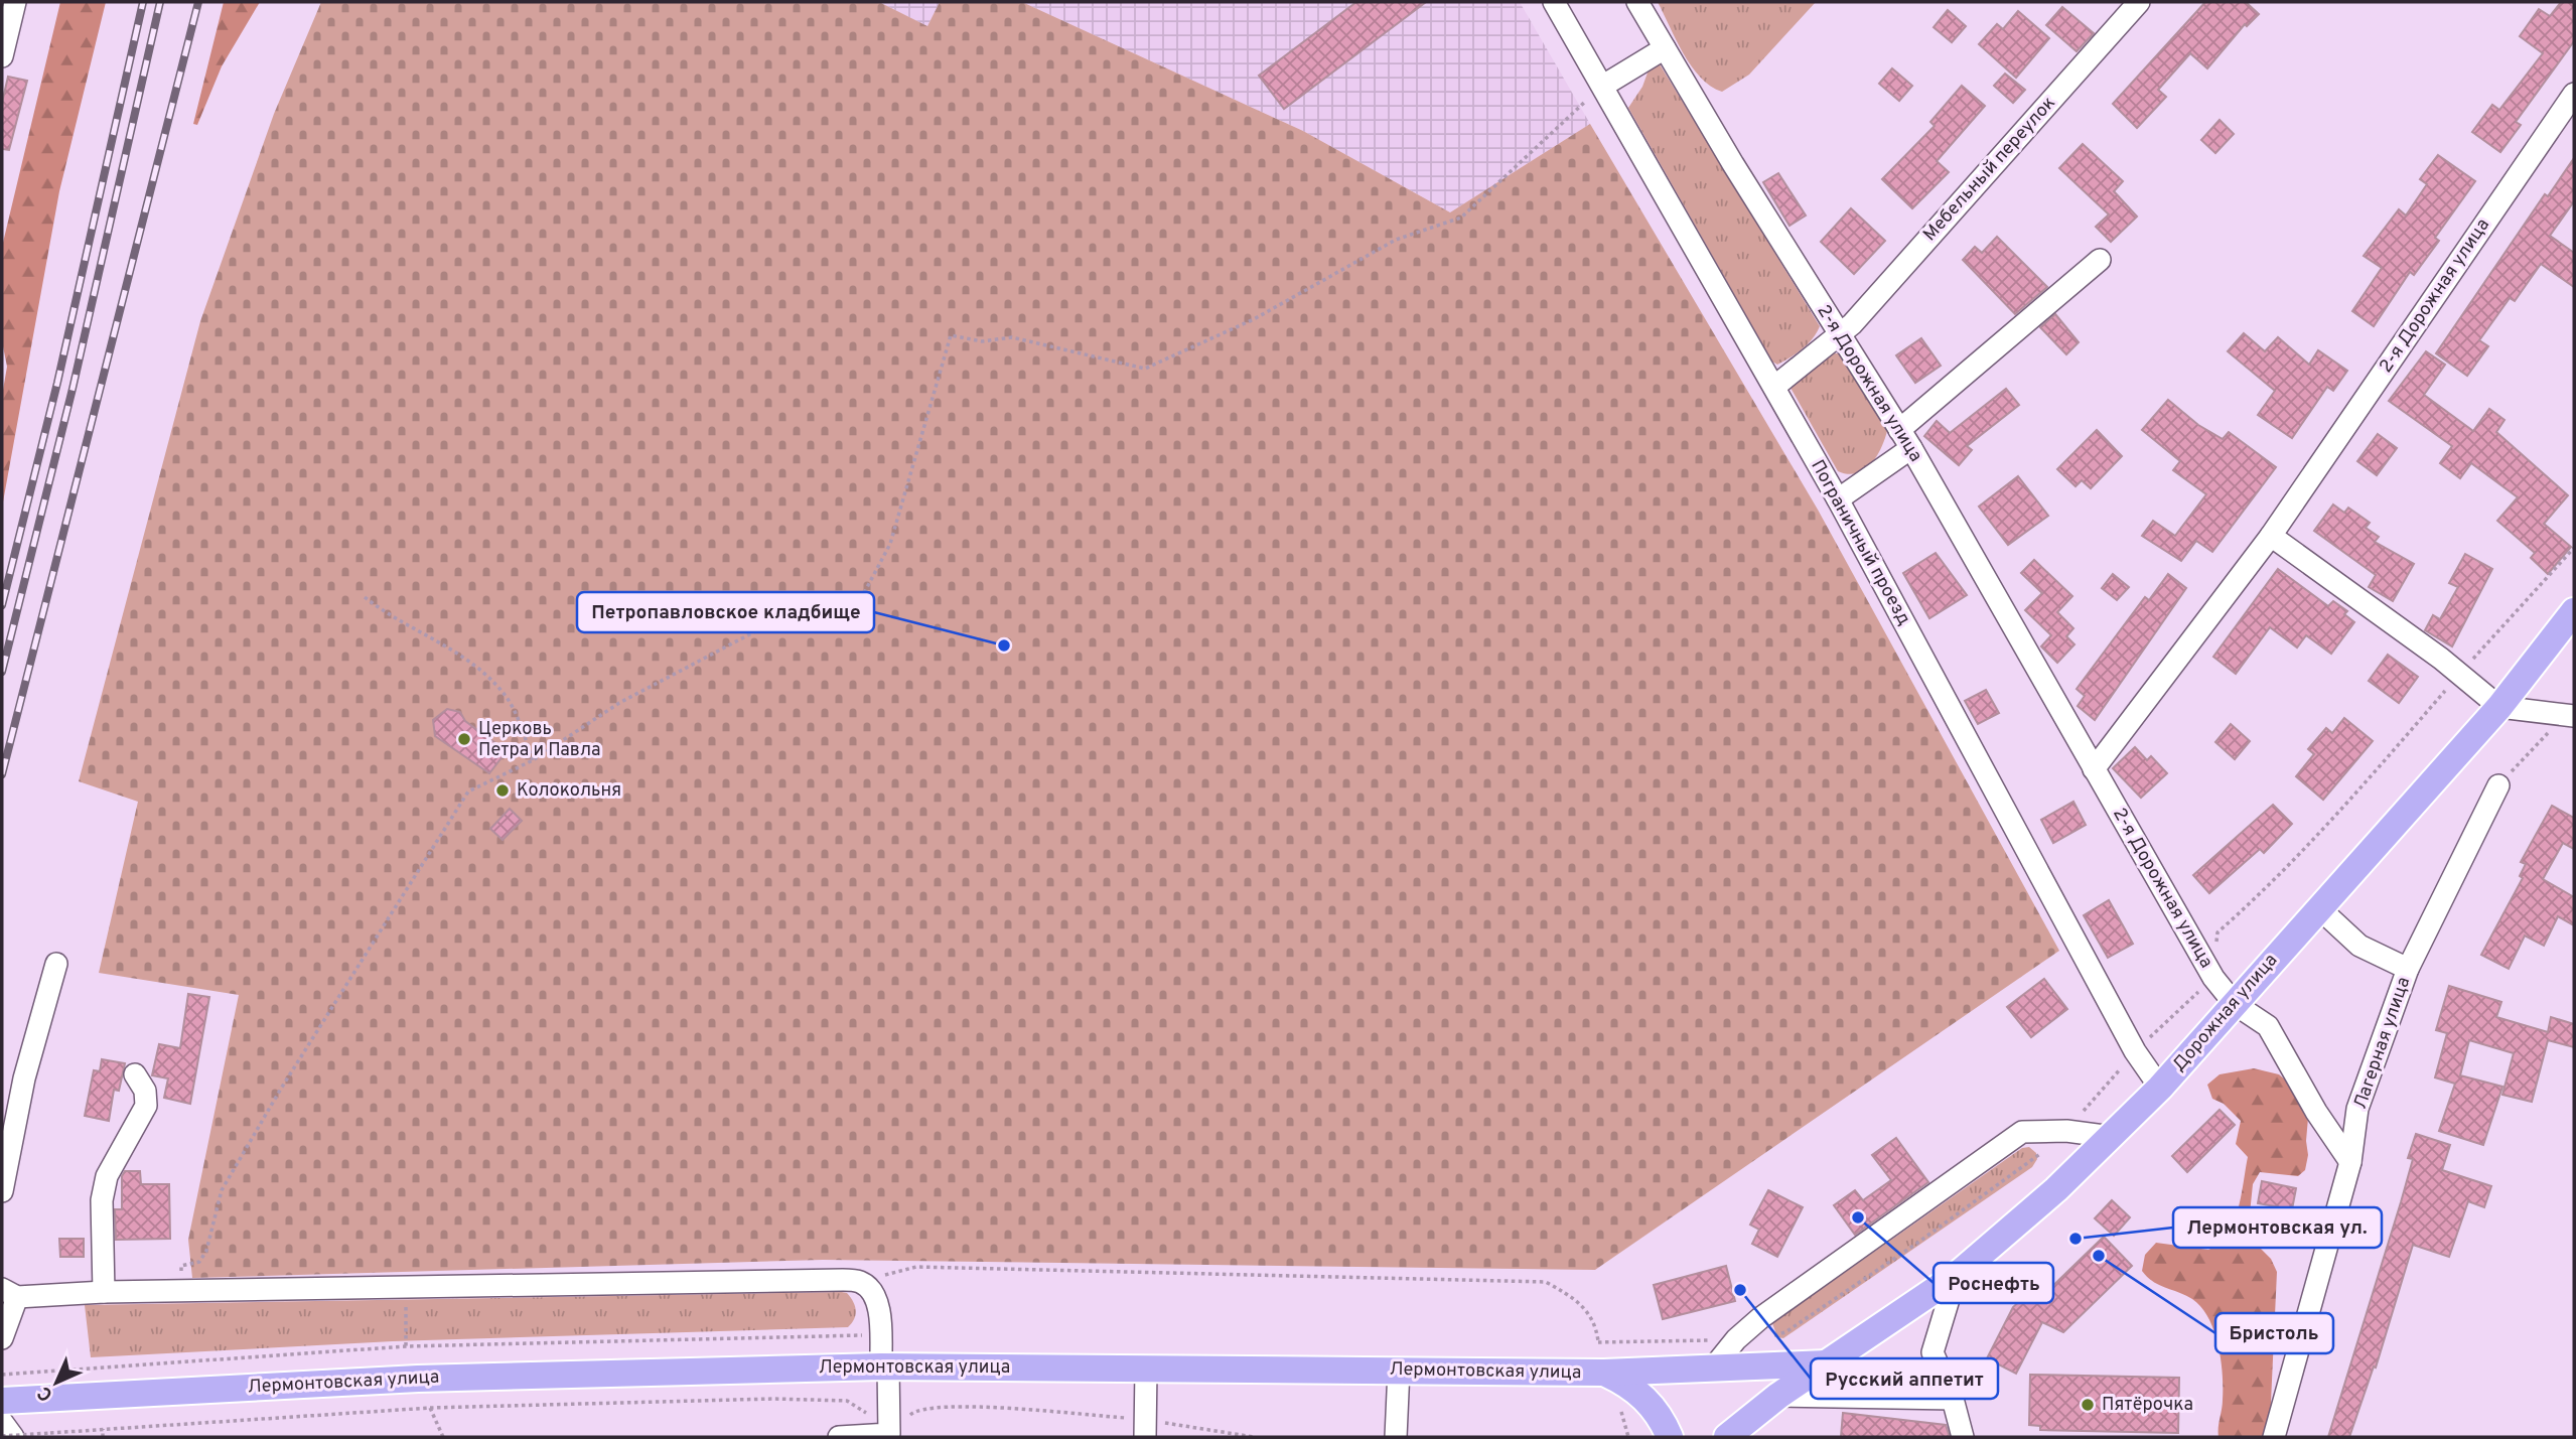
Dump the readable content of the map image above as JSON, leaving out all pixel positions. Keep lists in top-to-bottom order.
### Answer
{
  "streets": {
    "main road": ["Дорожная улица", "Лермонтовская улица"],
    "street": [
      "Мебельный переулок",
      "2-я Дорожная улица",
      "Пограничный проезд",
      "Лагерная улица"
    ]
  },
  "crossings": [
    ["Мебельный переулок", "2-я Дорожная улица"],
    ["Мебельный переулок", "Пограничный проезд"],
    ["2-я Дорожная улица", "Дорожная улица"],
    ["2-я Дорожная улица", "Лагерная улица"],
    ["Пограничный проезд", "Дорожная улица"],
    ["Дорожная улица", "Лермонтовская улица"]
  ],
  "places": [
    "Петропавловское кладбище",
    "Церковь Петра и Павла",
    "Колокольня",
    "Роснефть",
    "Лермонтовская ул.",
    "Бристоль",
    "Русский аппетит",
    "Пятёрочка"
  ],
  "north": "bottom left"
}
